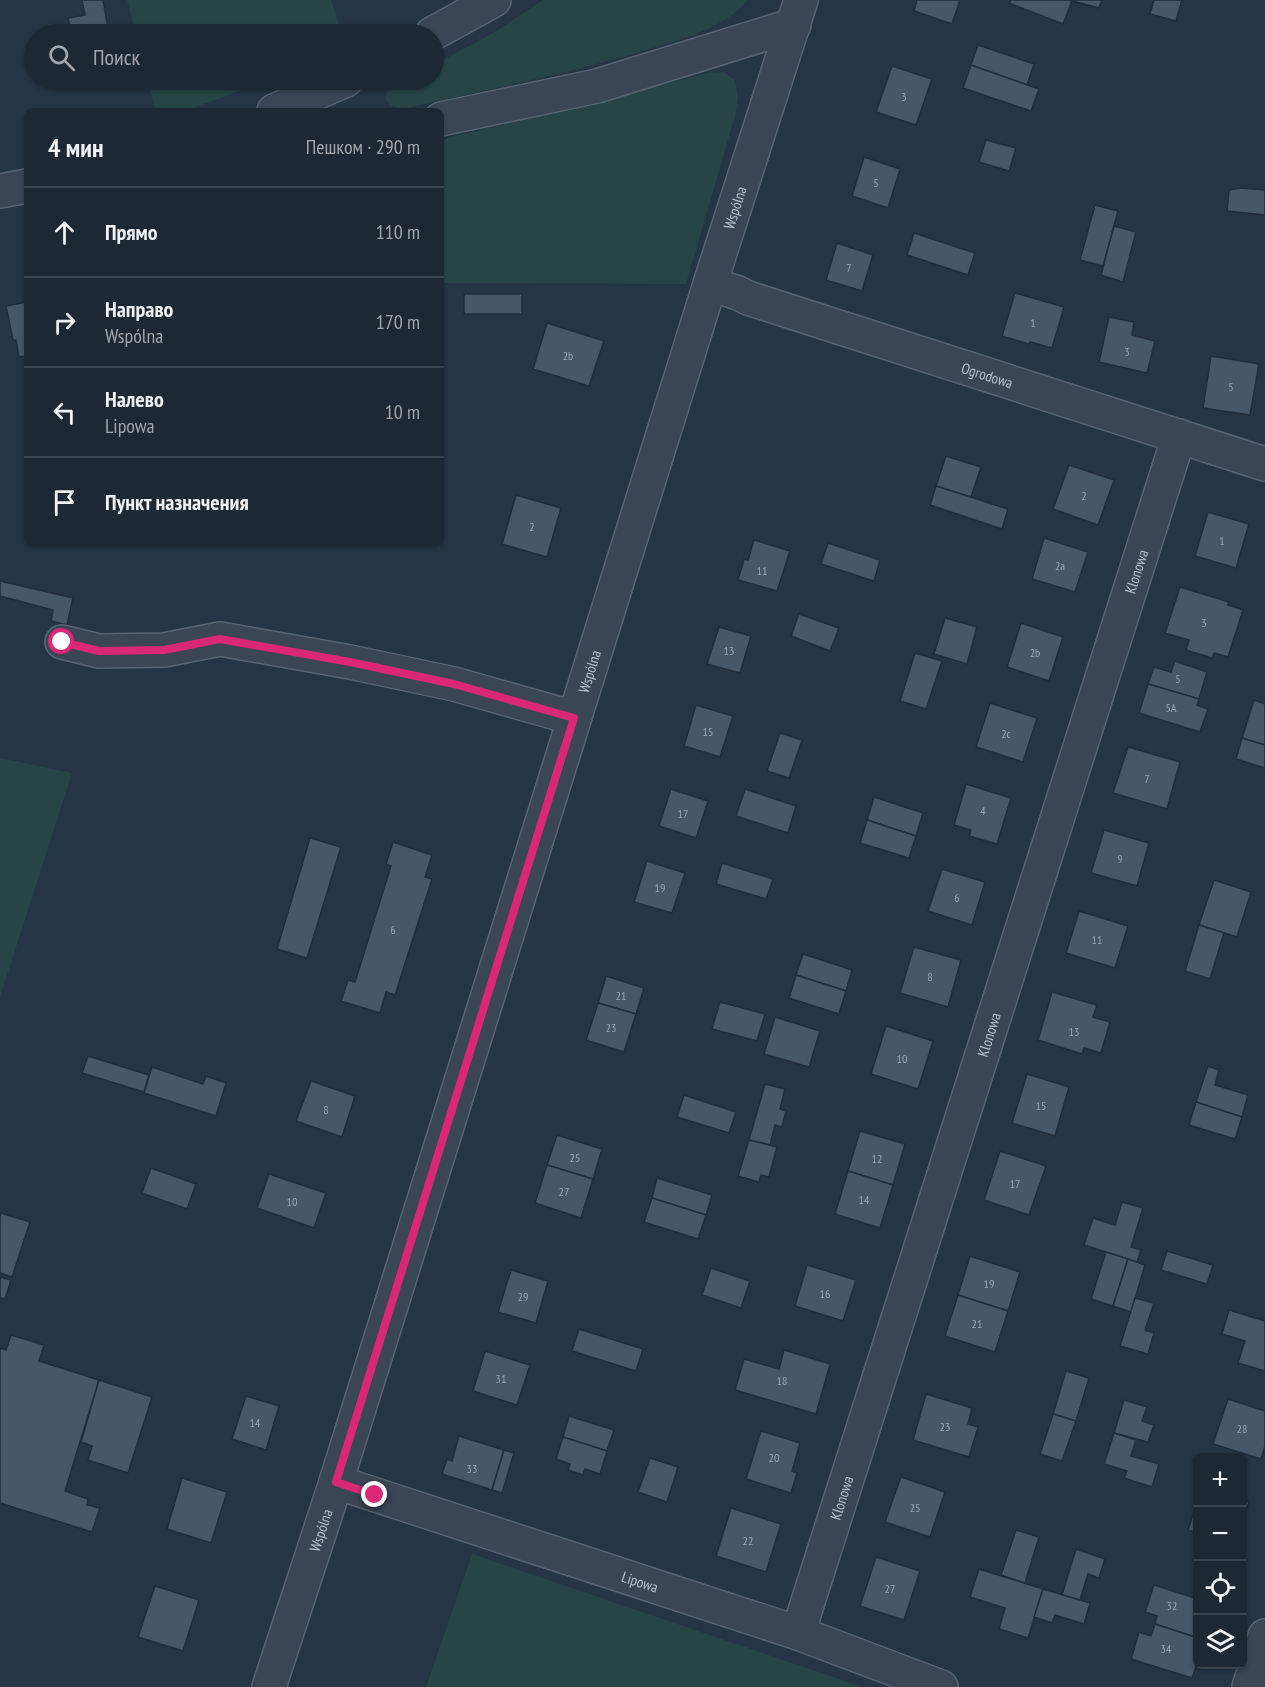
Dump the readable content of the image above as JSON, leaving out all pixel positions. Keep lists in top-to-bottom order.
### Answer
{
  "streets": {
    "street": [
      "Wspólna",
      "Ogrodowa",
      "Klonowa",
      "Lipowa"
    ]
  },
  "crossings": [
    ["Wspólna", "Ogrodowa"],
    ["Wspólna", "Lipowa"],
    ["Ogrodowa", "Klonowa"],
    ["Klonowa", "Lipowa"]
  ],
  "house_numbers": [
    "3",
    "5",
    "7",
    "1",
    "3",
    "2b",
    "5",
    "2",
    "2",
    "1",
    "2a",
    "11",
    "3",
    "13",
    "2b",
    "5",
    "5A",
    "15",
    "2c",
    "7",
    "4",
    "17",
    "9",
    "19",
    "6",
    "6",
    "11",
    "8",
    "21",
    "23",
    "13",
    "10",
    "15",
    "8",
    "25",
    "12",
    "17",
    "27",
    "14",
    "10",
    "19",
    "16",
    "29",
    "21",
    "31",
    "18",
    "14",
    "23",
    "28",
    "20",
    "33",
    "25",
    "22",
    "27",
    "32",
    "34"
  ],
  "page": {
    "search": "Поиск",
    "heading": ["4 мин", "Пешком · 290 m"],
    "list": [
      ["Прямо", "110 m"],
      ["Направо", "Wspólna", "170 m"],
      ["Налево", "Lipowa", "10 m"],
      "Пункт назначения"
    ],
    "map_buttons": ["+", "−"]
  }
}
